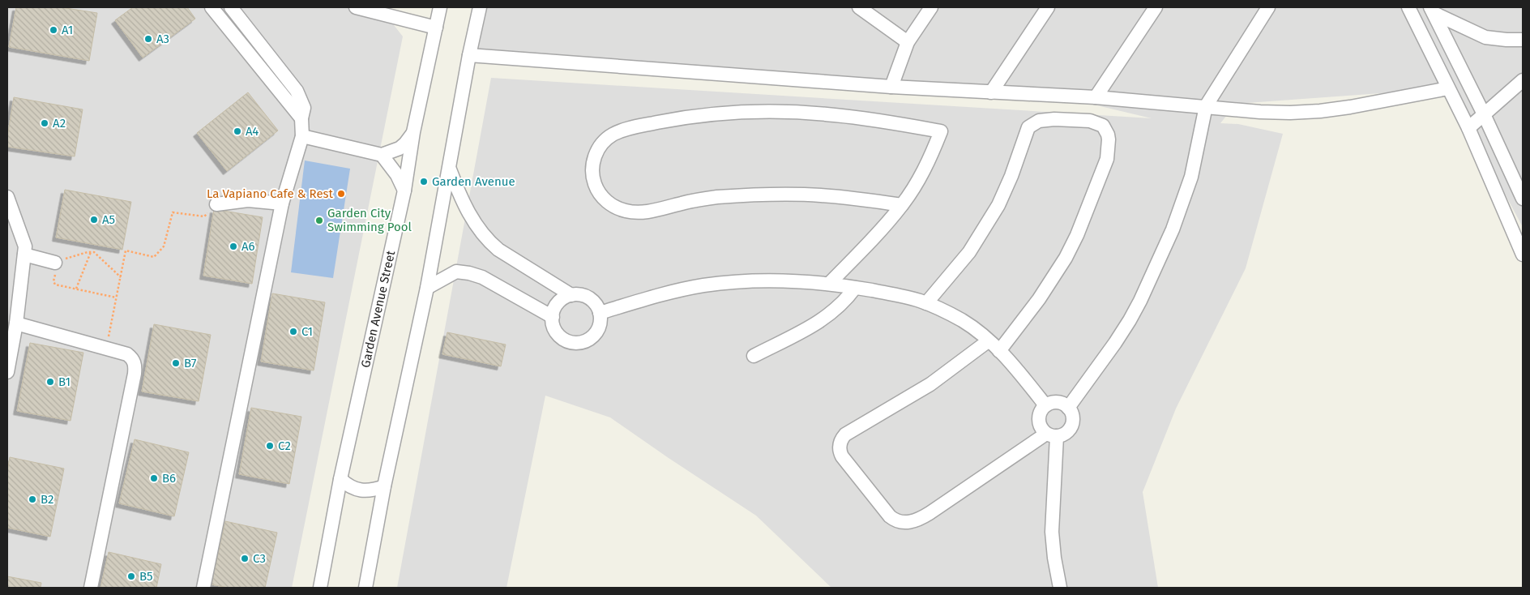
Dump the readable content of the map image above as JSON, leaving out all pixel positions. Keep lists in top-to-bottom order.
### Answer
{
  "streets": {
    "street": ["Garden Avenue Street"]
  },
  "places": [
    "A1",
    "A3",
    "A2",
    "A4",
    "Garden Avenue",
    "La Vapiano Cafe & Rest",
    "A5",
    "Garden City Swimming Pool",
    "A6",
    "C1",
    "B7",
    "B1",
    "C2",
    "B6",
    "B2",
    "C3",
    "B5"
  ]
}
